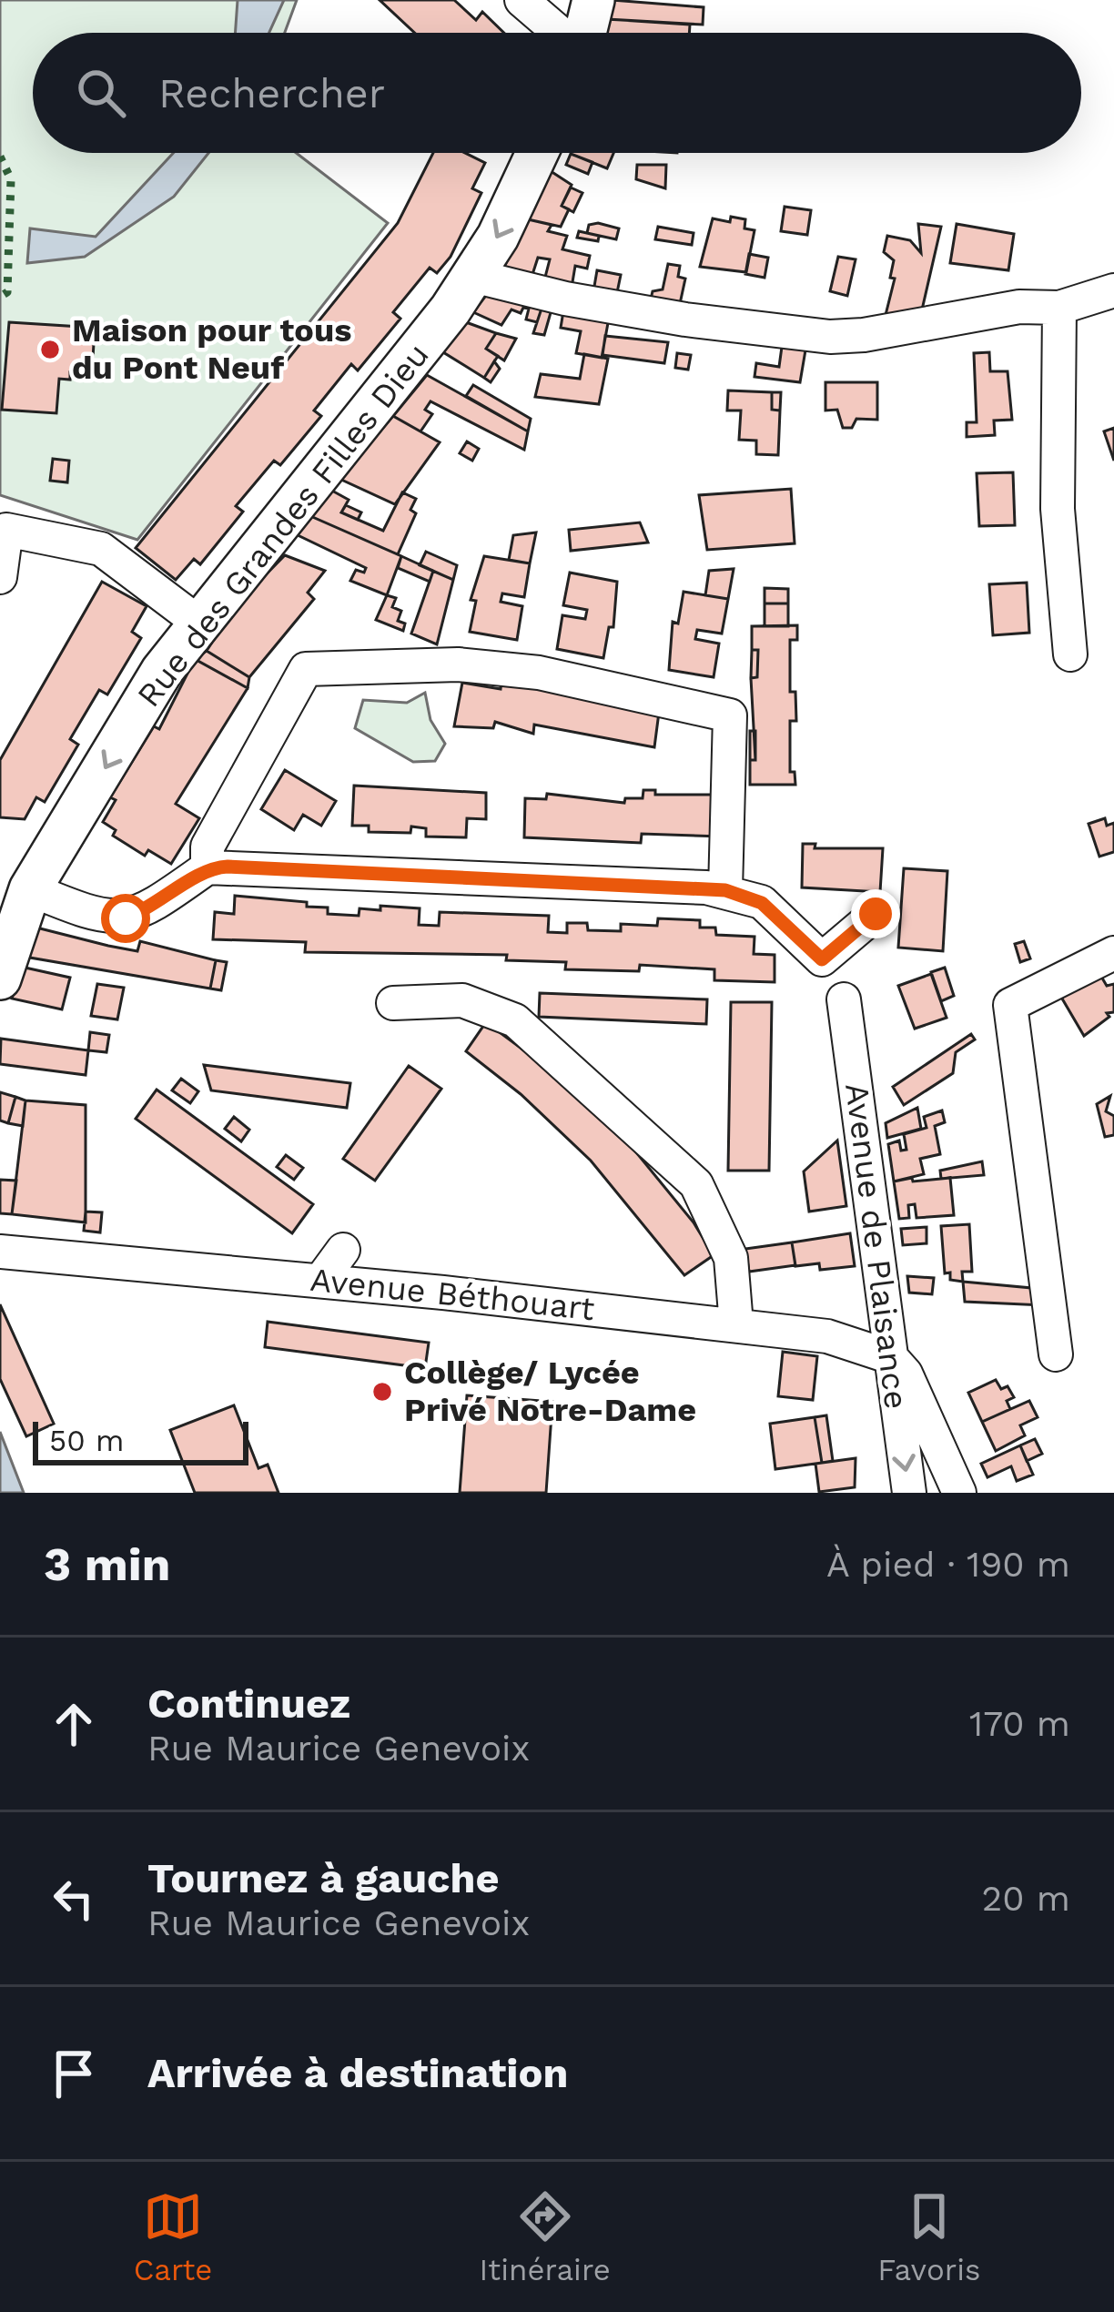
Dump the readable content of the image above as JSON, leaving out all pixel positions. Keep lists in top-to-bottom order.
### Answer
{
  "streets": {
    "main road": ["Rue des Grandes Filles Dieu"],
    "street": ["Avenue de Plaisance", "Avenue Béthouart"]
  },
  "crossings": [
    ["Avenue de Plaisance", "Avenue Béthouart"]
  ],
  "one_way": ["Rue des Grandes Filles Dieu"],
  "places": ["Maison pour tous du Pont Neuf", "Collège/ Lycée Privé Notre-Dame"],
  "scale_bar": "50 m",
  "page": {
    "search": "Rechercher",
    "scale": "50 m",
    "heading": ["3 min", "À pied · 190 m"],
    "list": [
      ["Continuez", "Rue Maurice Genevoix", "170 m"],
      ["Tournez à gauche", "Rue Maurice Genevoix", "20 m"],
      "Arrivée à destination"
    ],
    "nav": ["Carte", "Itinéraire", "Favoris"]
  }
}
